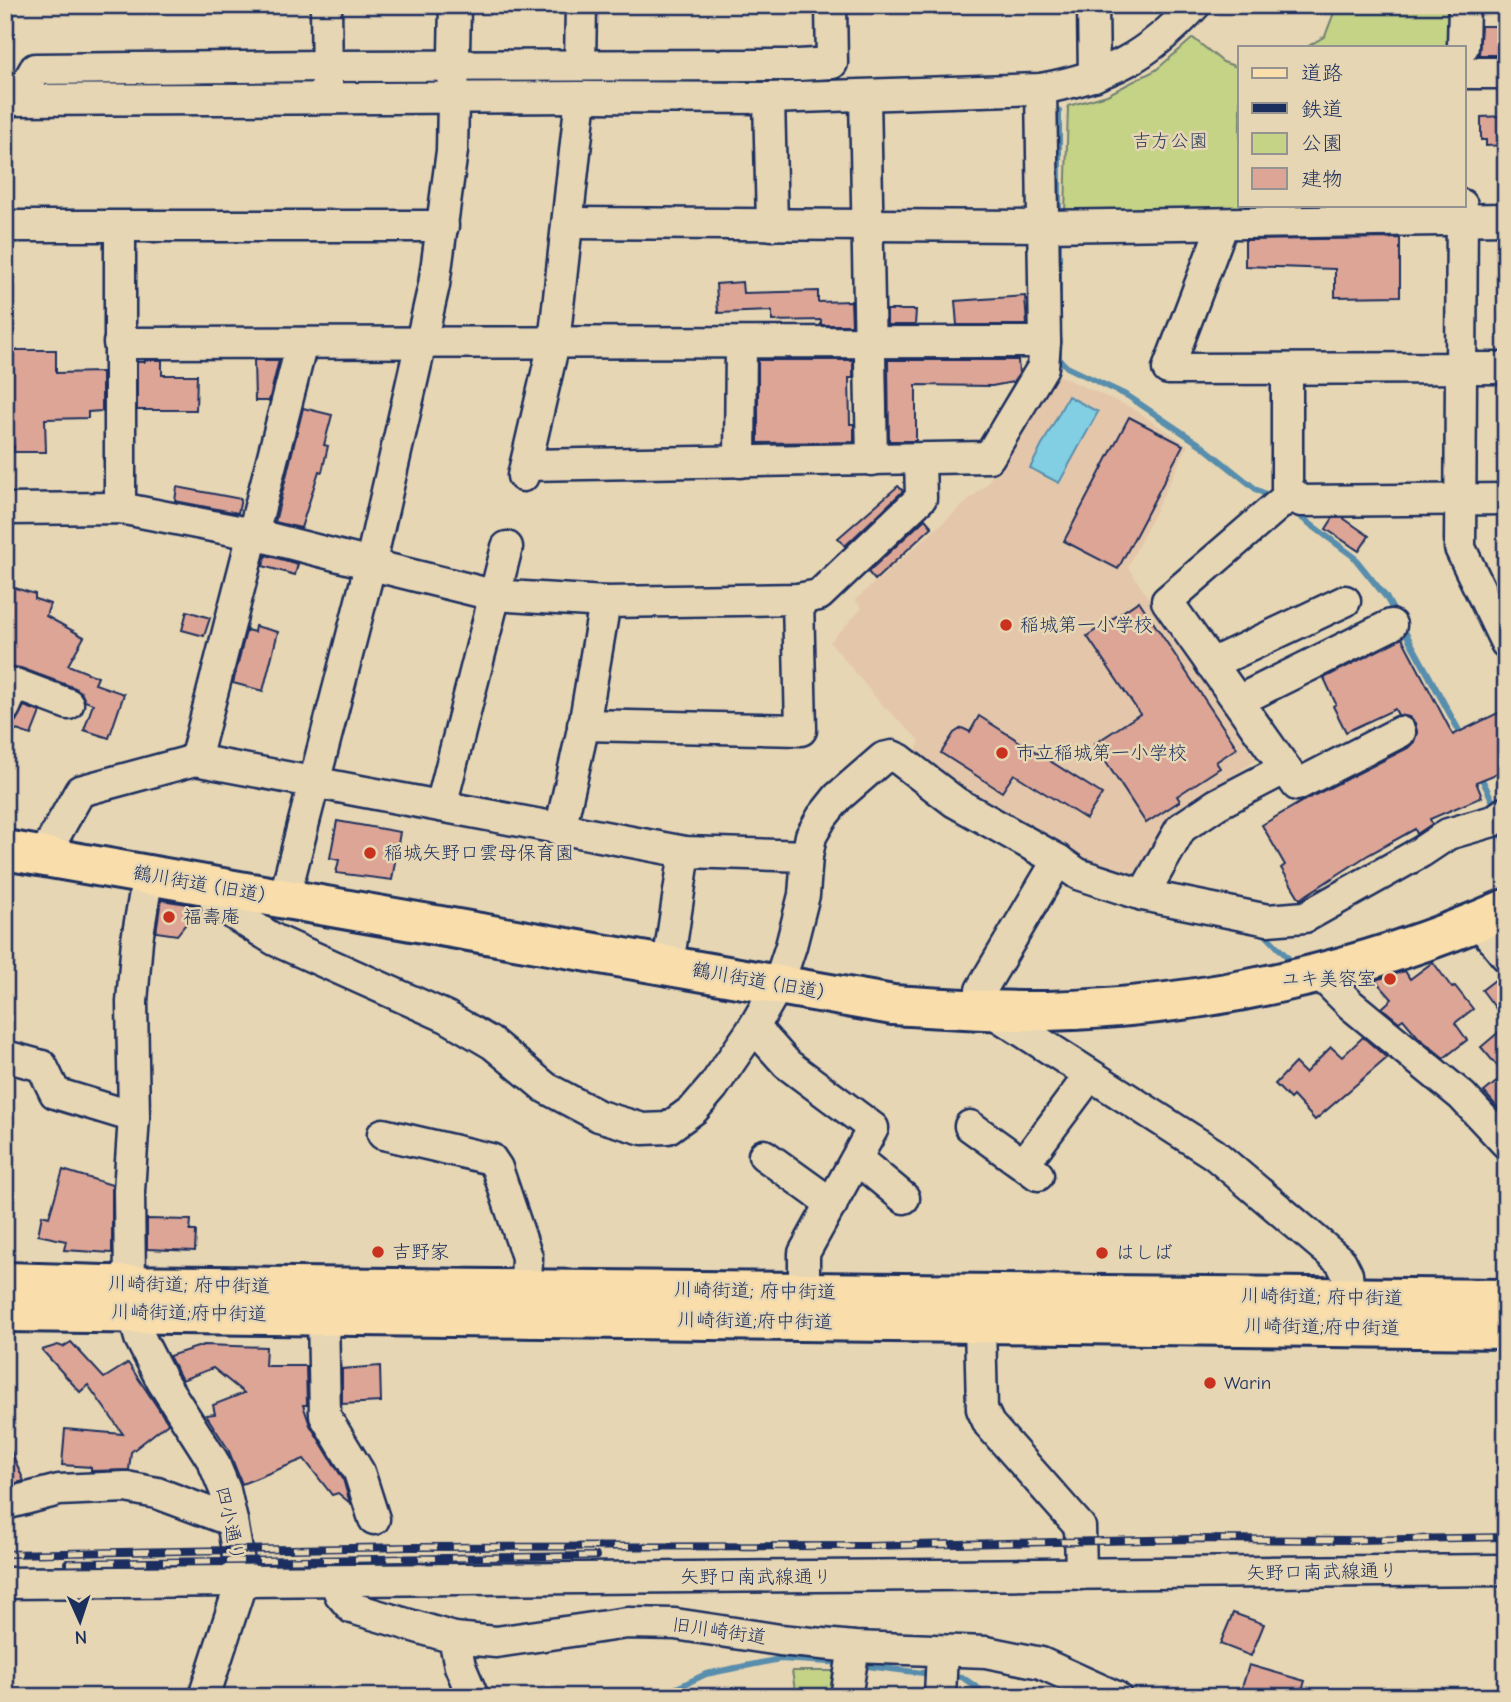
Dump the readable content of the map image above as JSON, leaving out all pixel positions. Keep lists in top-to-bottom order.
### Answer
{
  "streets": {
    "main road": ["鶴川街道 (旧道)", "川崎街道; 府中街道", "川崎街道;府中街道"],
    "street": ["四小通り", "矢野口南武線通り", "旧川崎街道"]
  },
  "crossings": [
    ["鶴川街道 (旧道)", "四小通り"],
    ["川崎街道; 府中街道", "川崎街道;府中街道"],
    ["川崎街道; 府中街道", "四小通り"],
    ["川崎街道;府中街道", "四小通り"],
    ["四小通り", "矢野口南武線通り"],
    ["矢野口南武線通り", "旧川崎街道"]
  ],
  "parks": ["吉方公園"],
  "places": [
    "稲城第一小学校",
    "市立稲城第一小学校",
    "稲城矢野口雲母保育園",
    "福壽庵",
    "ユキ美容室",
    "吉野家",
    "はしば",
    "Warin"
  ],
  "legend": [
    "道路",
    "鉄道",
    "公園",
    "建物"
  ],
  "north": "bottom"
}
